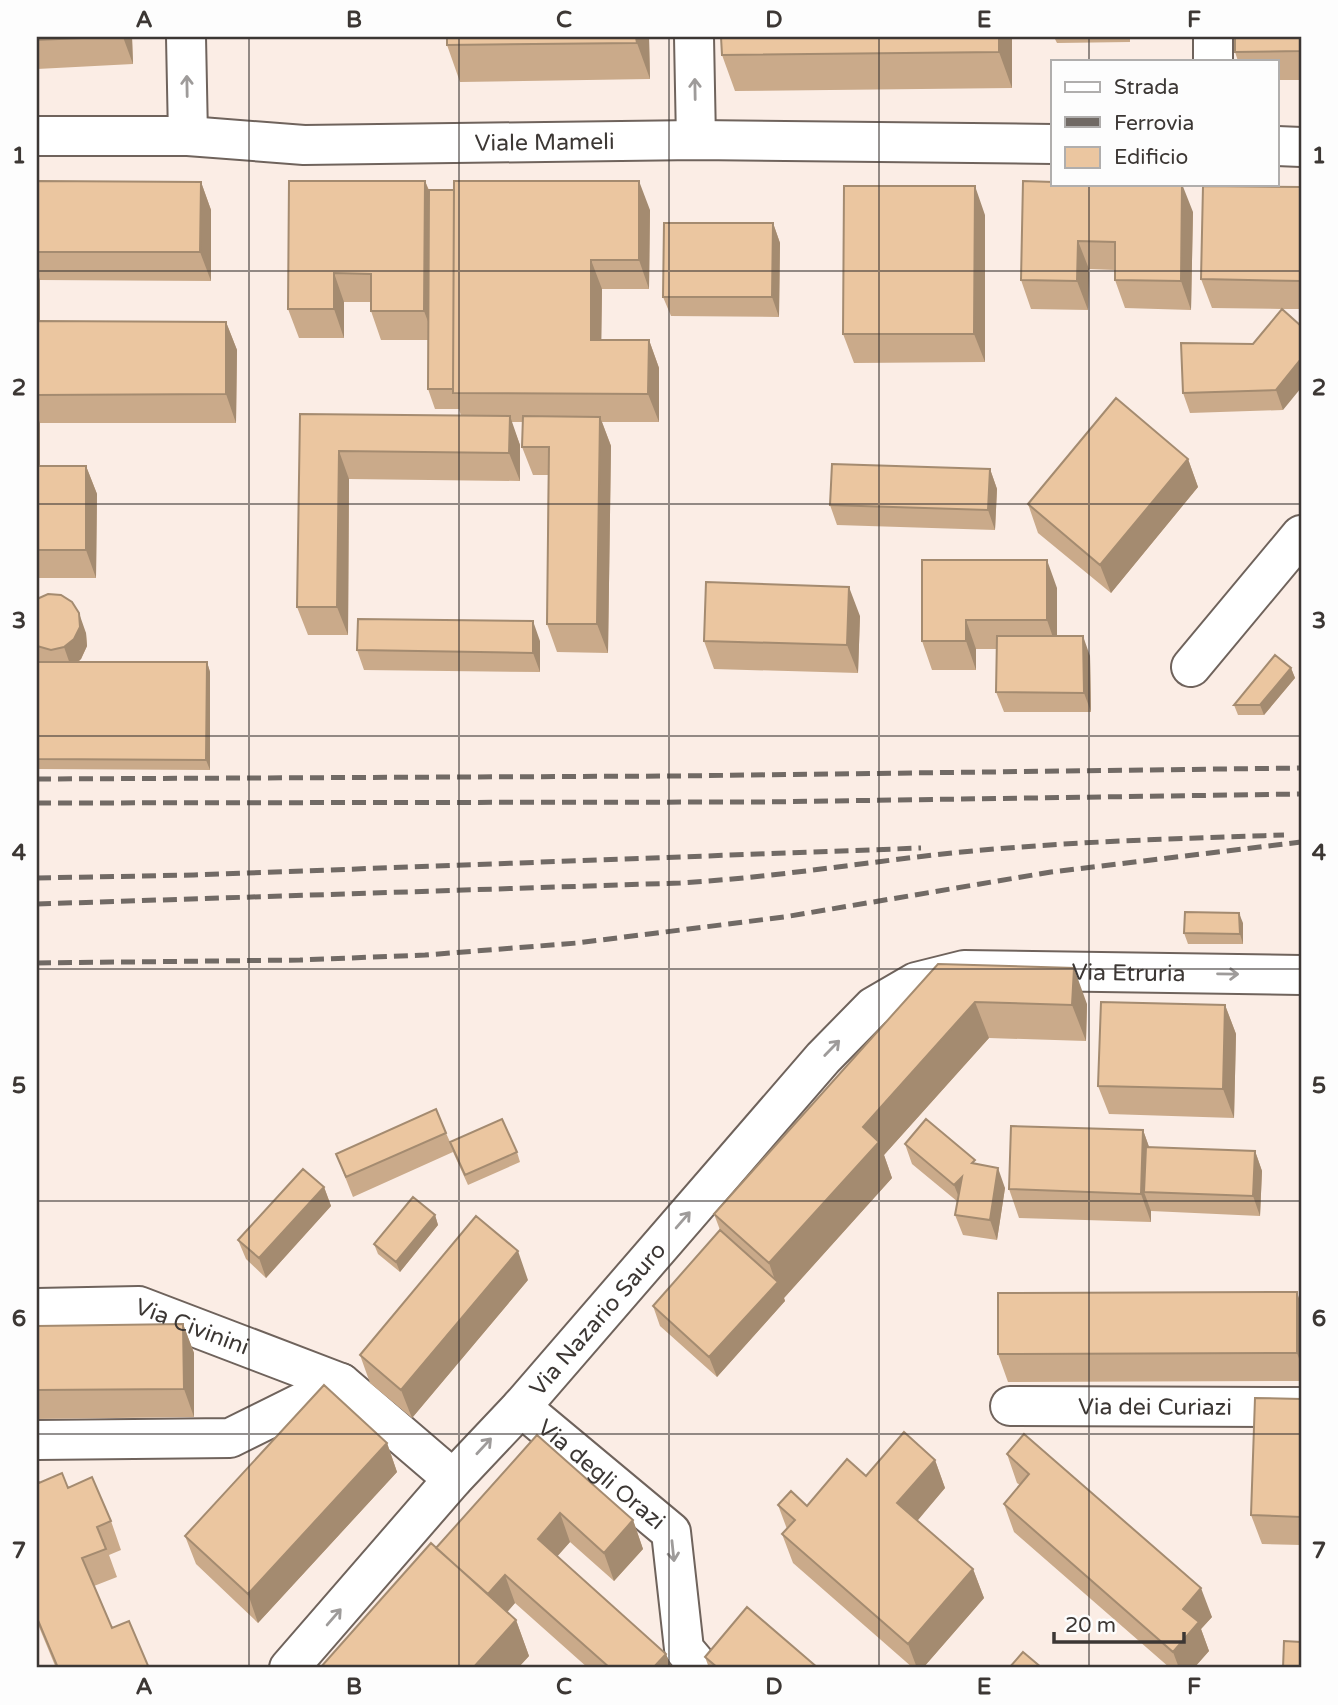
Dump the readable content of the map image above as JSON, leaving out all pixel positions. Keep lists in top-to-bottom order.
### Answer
{
  "streets": {
    "street": [
      "Viale Mameli",
      "Via Etruria",
      "Via Nazario Sauro",
      "Via Civinini",
      "Via dei Curiazi",
      "Via degli Orazi"
    ]
  },
  "crossings": [
    ["Via Etruria", "Via Nazario Sauro"],
    ["Via Nazario Sauro", "Via Civinini"],
    ["Via Nazario Sauro", "Via degli Orazi"]
  ],
  "one_way": ["Via Etruria", "Via Nazario Sauro", "Via degli Orazi"],
  "legend": ["Strada", "Ferrovia", "Edificio"],
  "scale_bar": "20 m",
  "grid": {
    "columns": [
      "A",
      "B",
      "C",
      "D",
      "E",
      "F"
    ],
    "rows": [
      "1",
      "2",
      "3",
      "4",
      "5",
      "6",
      "7"
    ]
  }
}
